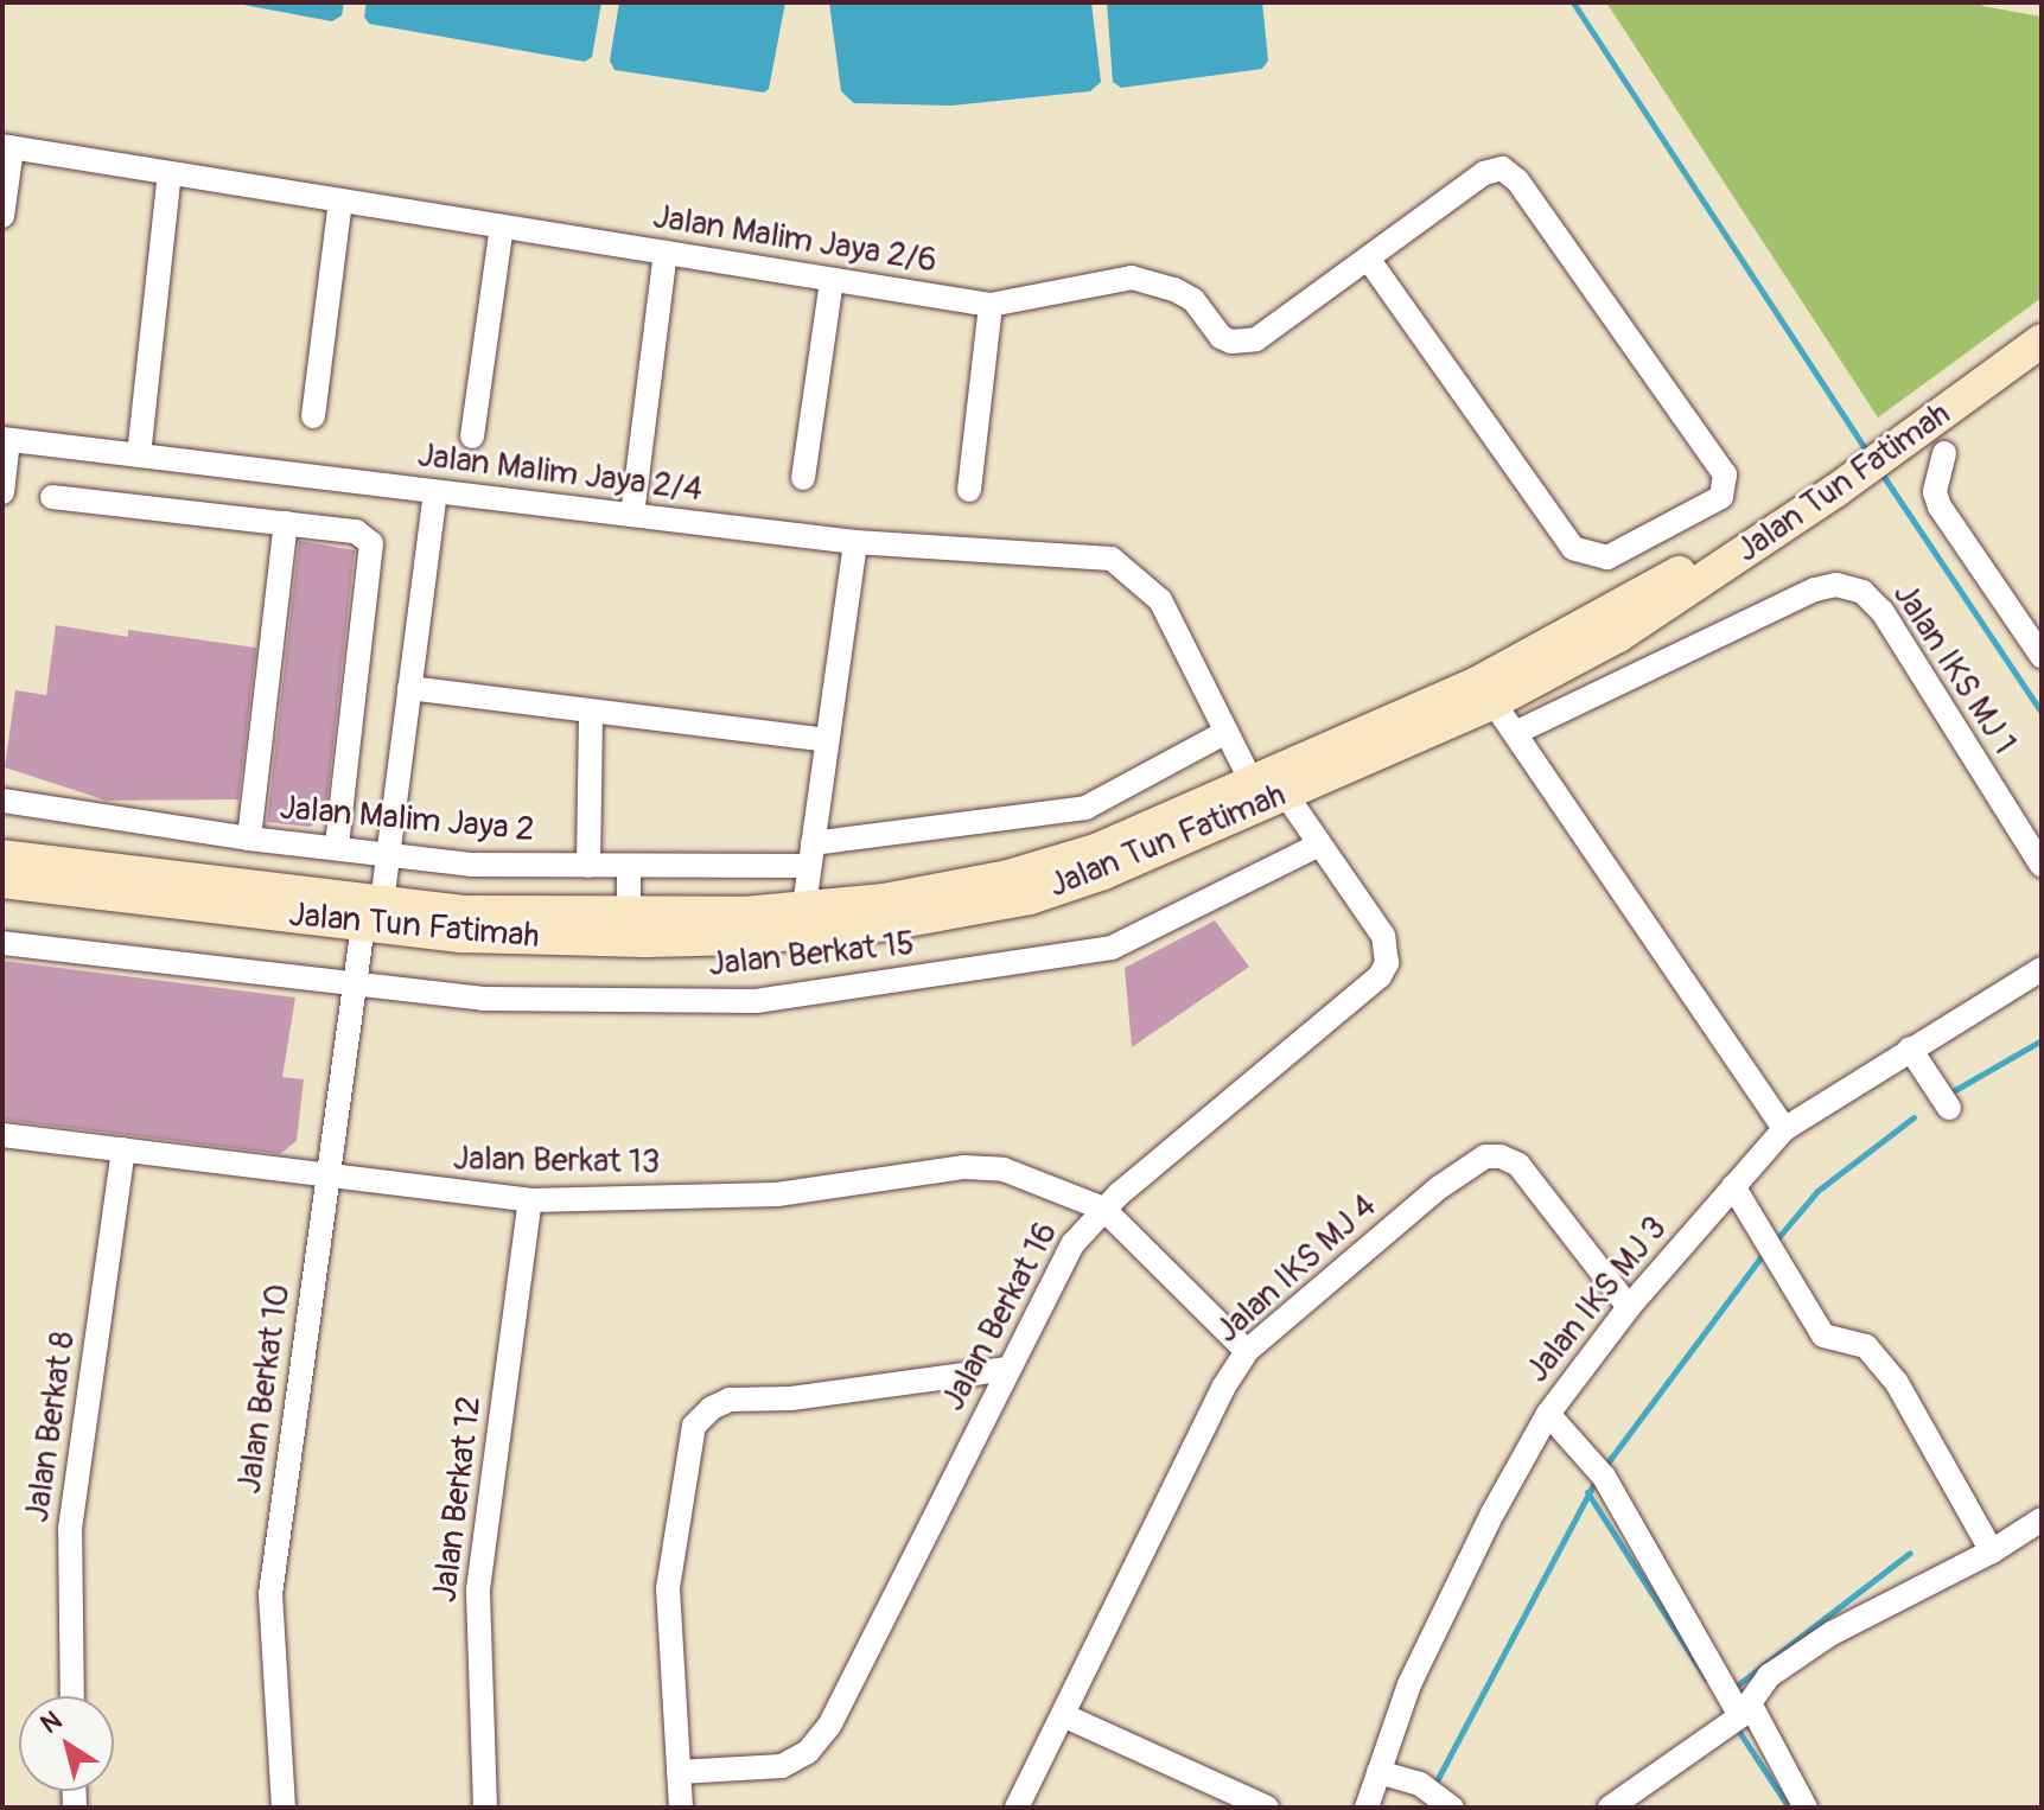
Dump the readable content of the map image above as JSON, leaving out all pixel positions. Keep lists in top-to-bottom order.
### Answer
{
  "streets": {
    "main road": ["Jalan Tun Fatimah"],
    "street": [
      "Jalan Malim Jaya 2/6",
      "Jalan Malim Jaya 2/4",
      "Jalan IKS MJ 1",
      "Jalan Malim Jaya 2",
      "Jalan Berkat 15",
      "Jalan Berkat 13",
      "Jalan IKS MJ 4",
      "Jalan IKS MJ 3",
      "Jalan Berkat 16",
      "Jalan Berkat 10",
      "Jalan Berkat 8",
      "Jalan Berkat 12"
    ]
  },
  "crossings": [
    ["Jalan Malim Jaya 2/4", "Jalan Berkat 16"],
    ["Jalan Malim Jaya 2/4", "Jalan Berkat 10"],
    ["Jalan Tun Fatimah", "Jalan Berkat 16"],
    ["Jalan Tun Fatimah", "Jalan Berkat 10"],
    ["Jalan Malim Jaya 2", "Jalan Berkat 16"],
    ["Jalan Malim Jaya 2", "Jalan Berkat 10"],
    ["Jalan Berkat 15", "Jalan Berkat 16"],
    ["Jalan Berkat 15", "Jalan Berkat 10"],
    ["Jalan Berkat 13", "Jalan Berkat 16"],
    ["Jalan Berkat 13", "Jalan Berkat 10"],
    ["Jalan Berkat 13", "Jalan Berkat 8"],
    ["Jalan Berkat 13", "Jalan Berkat 12"],
    ["Jalan IKS MJ 4", "Jalan IKS MJ 3"]
  ],
  "north": "top left"
}
